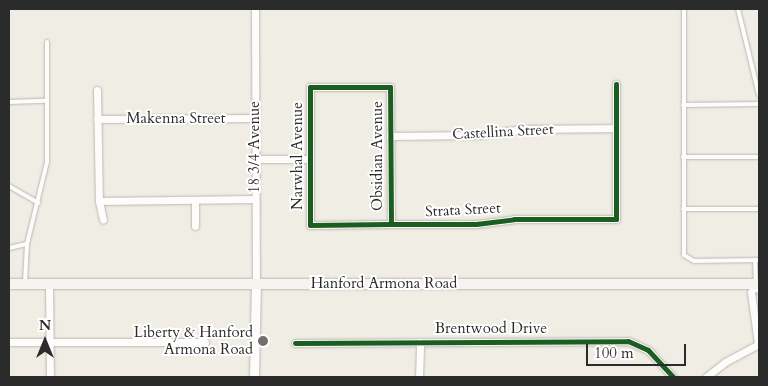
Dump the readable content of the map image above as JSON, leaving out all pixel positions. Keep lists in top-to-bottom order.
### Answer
{
  "streets": {
    "main road": ["Hanford Armona Road"],
    "street": [
      "Makenna Street",
      "Castellina Street",
      "18 3/4 Avenue",
      "Narwhal Avenue",
      "Obsidian Avenue",
      "Strata Street",
      "Brentwood Drive"
    ]
  },
  "crossings": [
    ["Makenna Street", "18 3/4 Avenue"],
    ["Castellina Street", "Obsidian Avenue"],
    ["Castellina Street", "Strata Street"],
    ["18 3/4 Avenue", "Hanford Armona Road"],
    ["Narwhal Avenue", "Obsidian Avenue"],
    ["Narwhal Avenue", "Strata Street"],
    ["Obsidian Avenue", "Strata Street"]
  ],
  "places": ["Liberty & Hanford Armona Road"],
  "scale_bar": "100 m",
  "north": "top"
}
